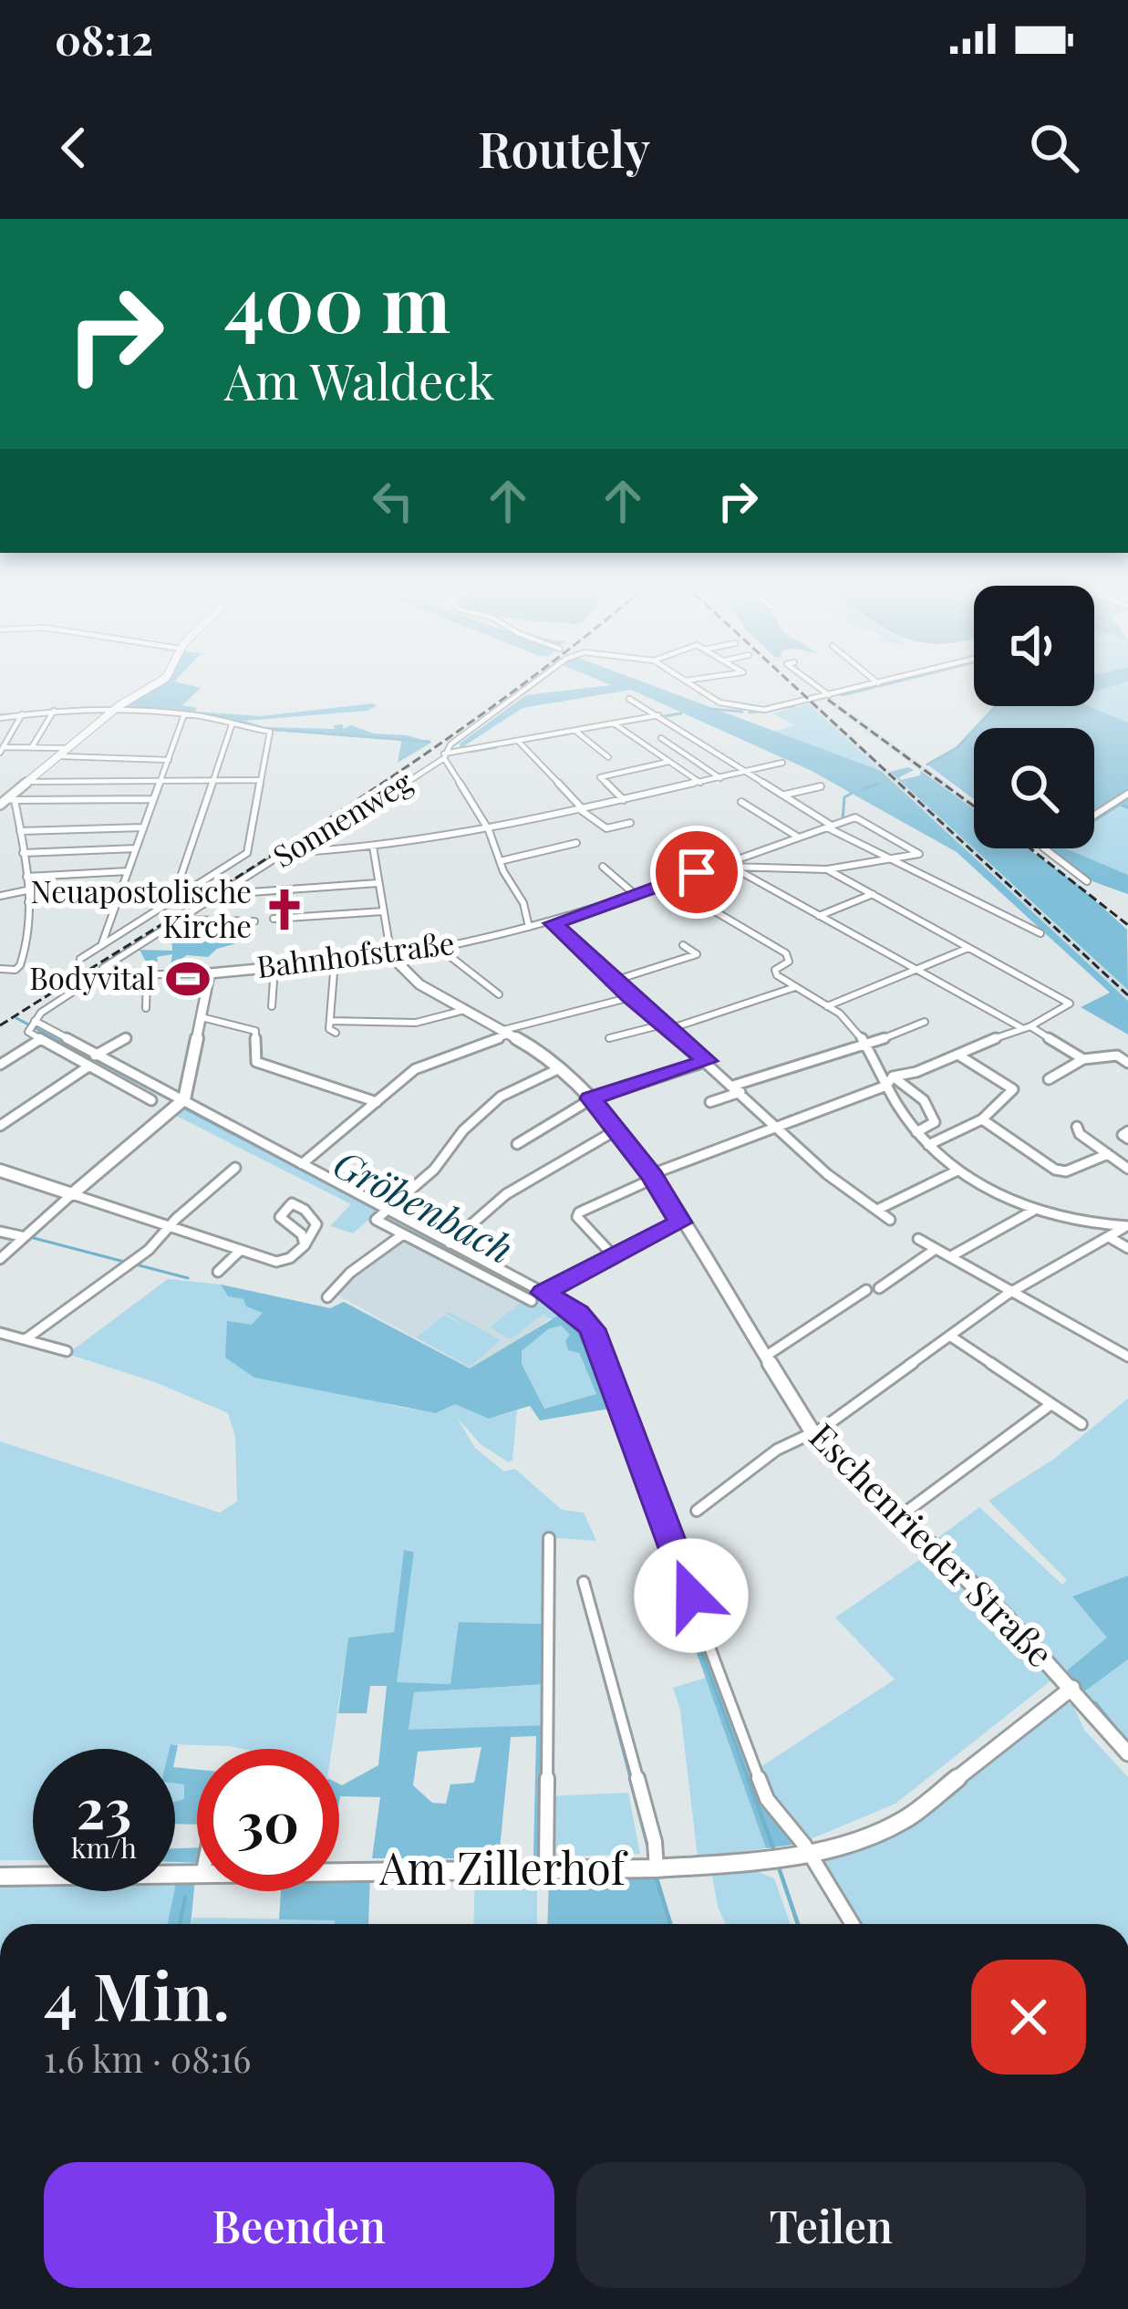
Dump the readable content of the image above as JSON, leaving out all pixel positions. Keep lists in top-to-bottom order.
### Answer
{
  "streets": {
    "street": [
      "Sonnenweg",
      "Bahnhofstraße",
      "Eschenrieder Straße",
      "Am Zillerhof"
    ]
  },
  "crossings": [
    ["Bahnhofstraße", "Eschenrieder Straße"],
    ["Eschenrieder Straße", "Am Zillerhof"]
  ],
  "water": ["Gröbenbach"],
  "places": {
    "church": ["Neuapostolische Kirche"],
    "sports": ["Bodyvital"]
  },
  "page": {
    "status": "08:12",
    "header": "Routely",
    "turn": ["400 m", "Am Waldeck"],
    "speed": "23 km/h",
    "limit": "30",
    "heading": ["4 Min.", "1.6 km · 08:16"],
    "buttons": ["Beenden", "Teilen"]
  }
}
